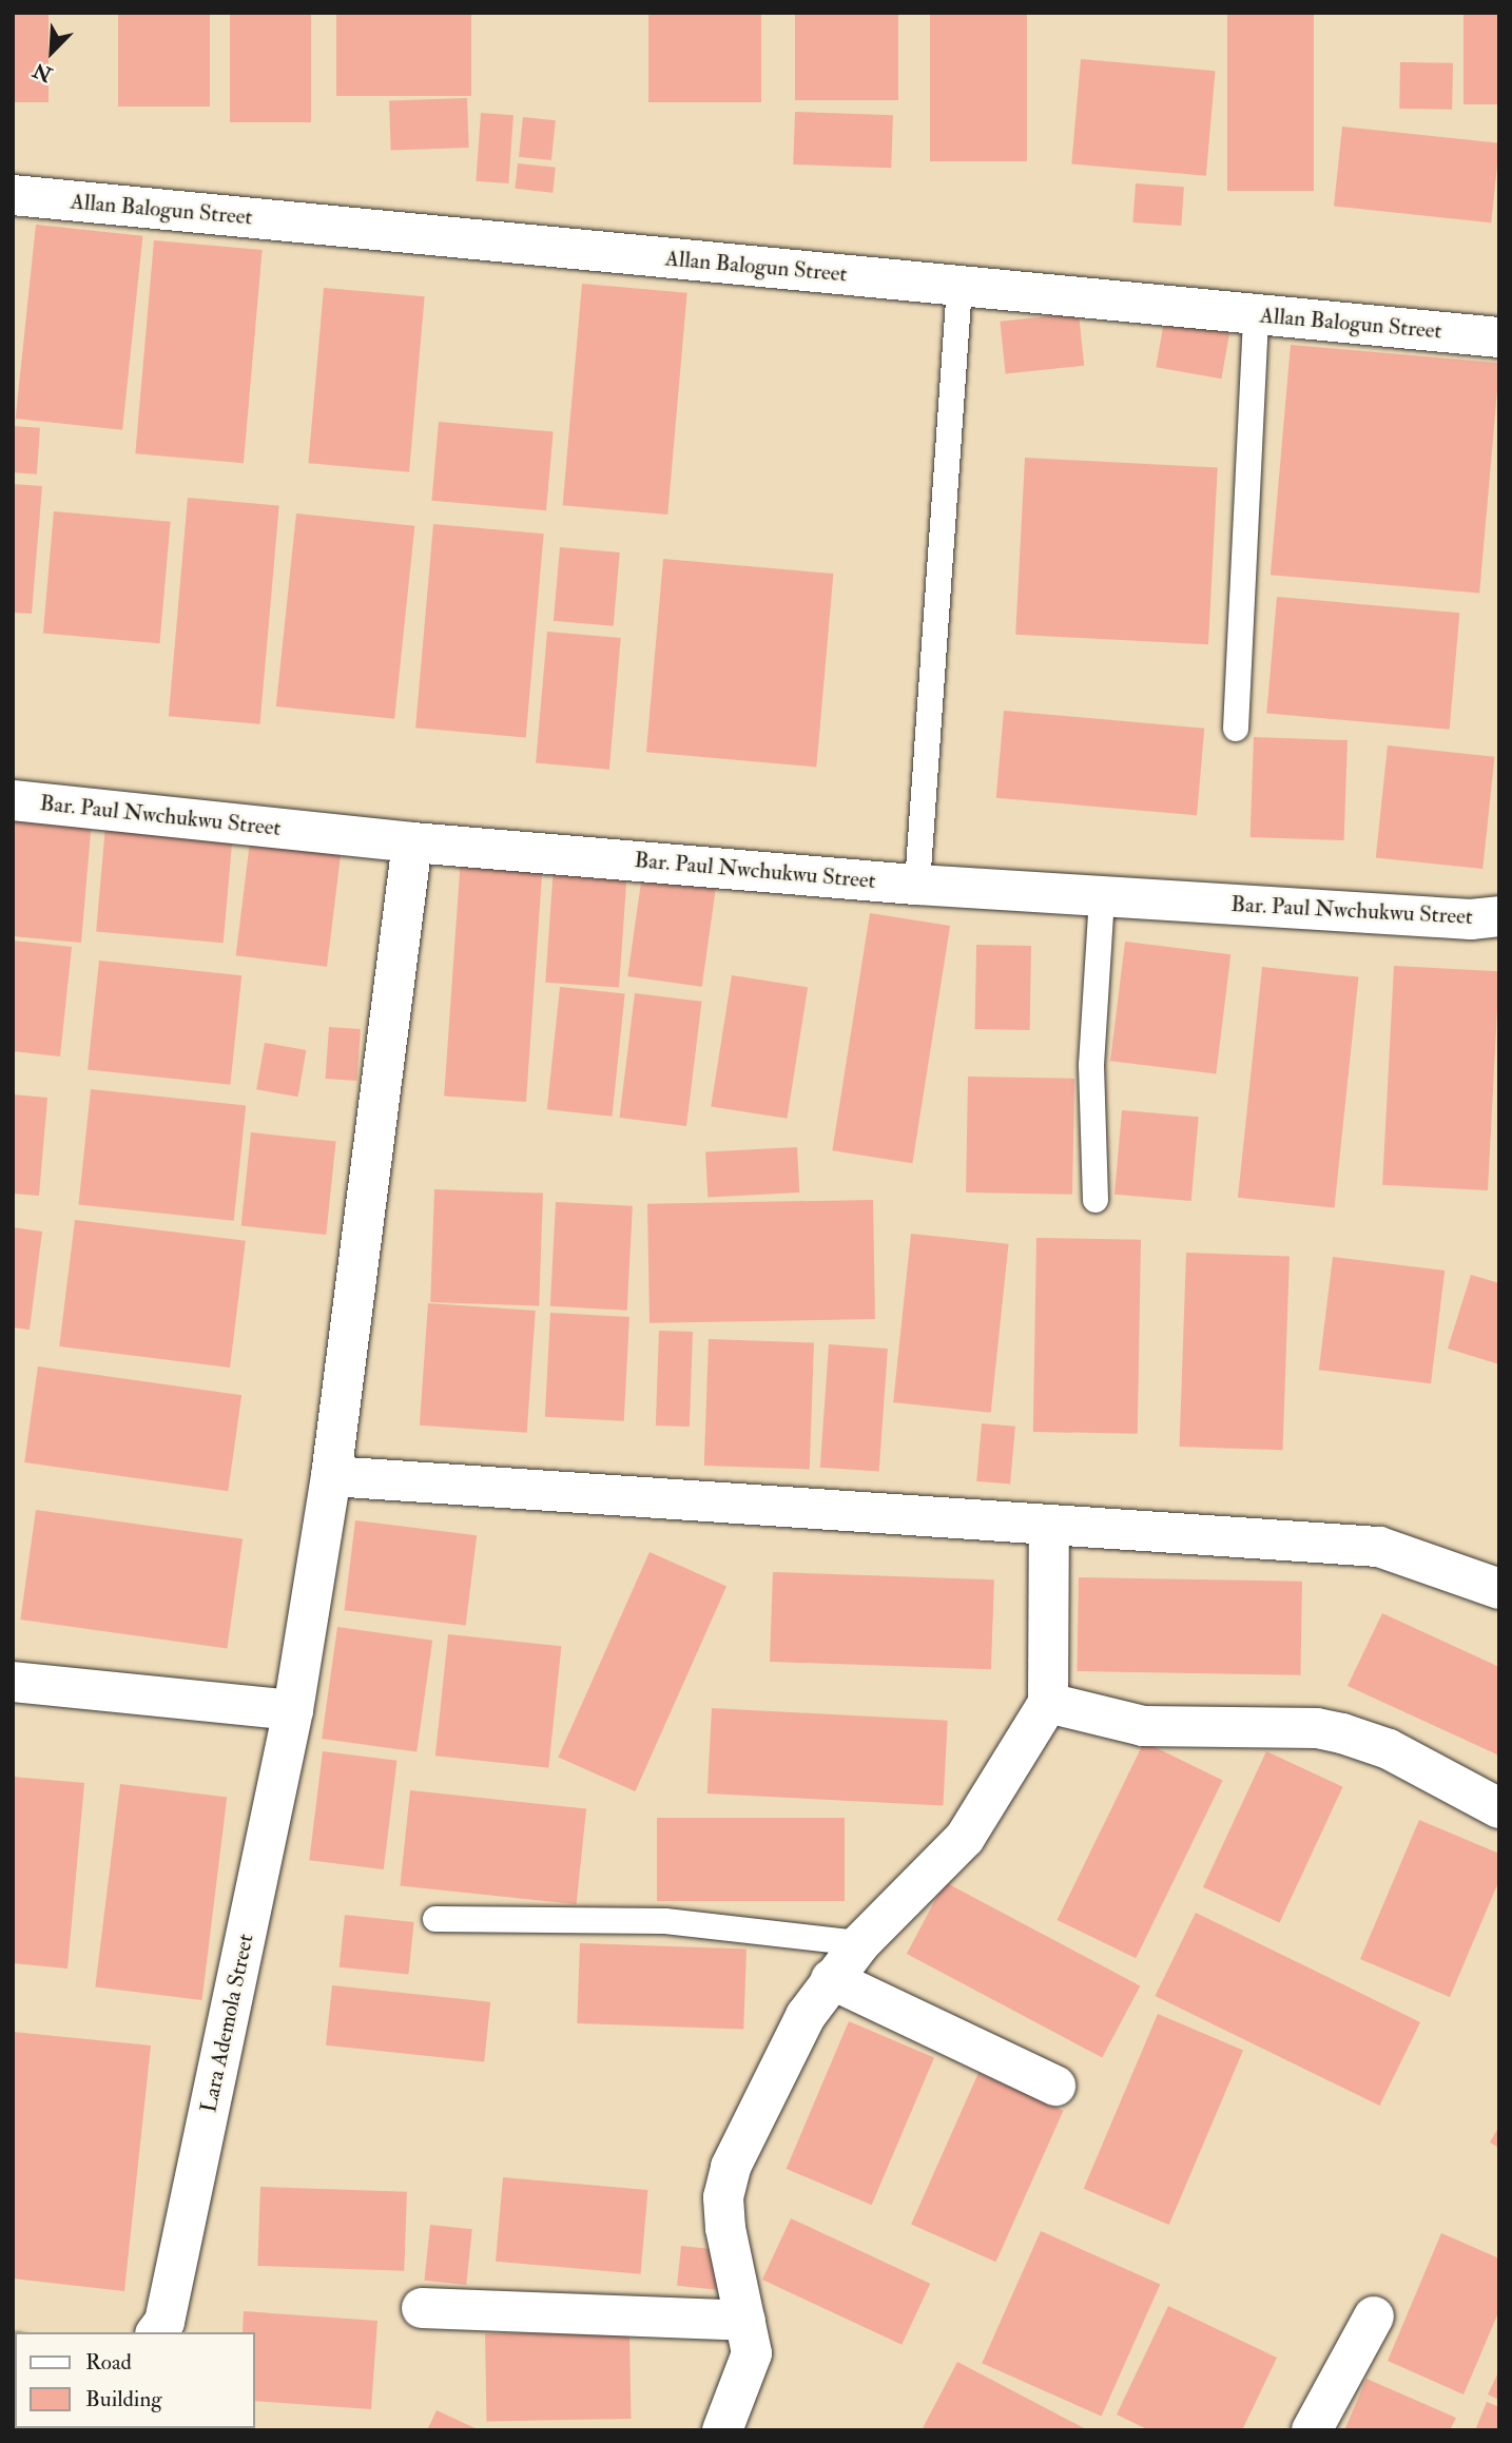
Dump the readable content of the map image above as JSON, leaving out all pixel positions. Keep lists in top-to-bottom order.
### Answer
{
  "streets": {
    "street": ["Allan Balogun Street", "Bar. Paul Nwchukwu Street", "Lara Ademola Street"]
  },
  "crossings": [
    ["Bar. Paul Nwchukwu Street", "Lara Ademola Street"]
  ],
  "legend": ["Road", "Building"],
  "north": "bottom left"
}
